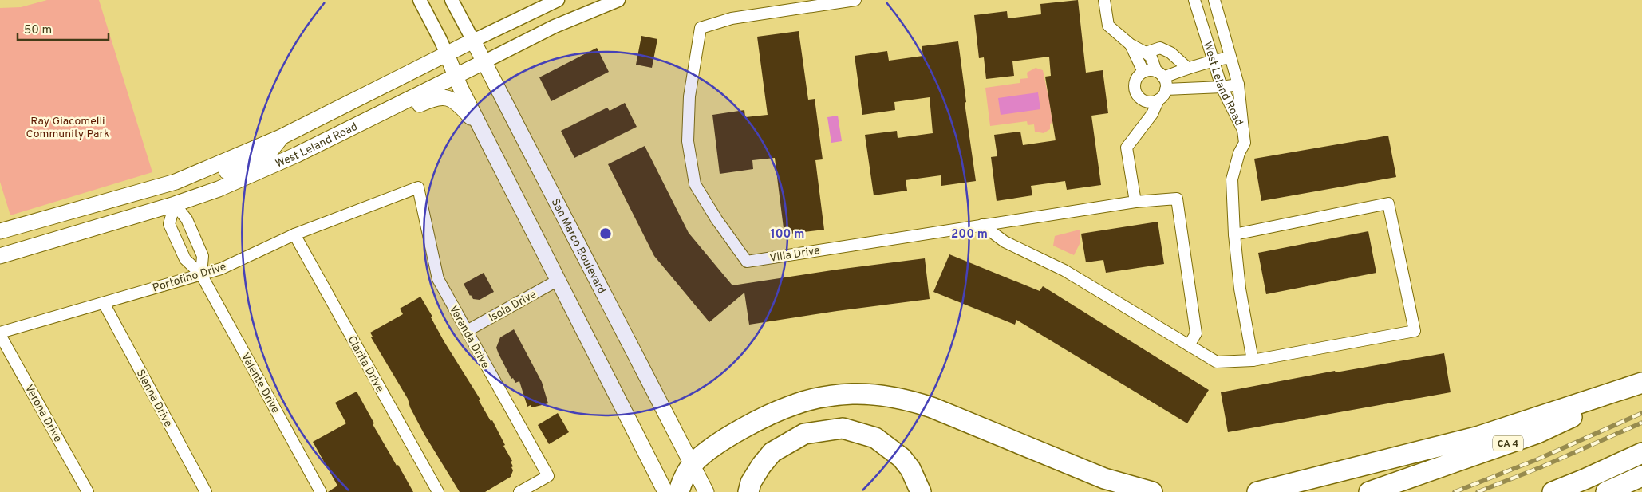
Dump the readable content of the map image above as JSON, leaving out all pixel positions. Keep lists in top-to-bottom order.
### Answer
{
  "streets": {
    "highway": ["CA 4"],
    "main road": ["West Leland Road", "San Marco Boulevard"],
    "street": [
      "Villa Drive",
      "Portofino Drive",
      "Isola Drive",
      "Veranda Drive",
      "Clarita Drive",
      "Valente Drive",
      "Sienna Drive",
      "Verona Drive"
    ]
  },
  "crossings": [
    ["West Leland Road", "San Marco Boulevard"],
    ["West Leland Road", "Valente Drive"],
    ["Portofino Drive", "Veranda Drive"],
    ["Portofino Drive", "Clarita Drive"],
    ["Portofino Drive", "Valente Drive"],
    ["Portofino Drive", "Sienna Drive"],
    ["Portofino Drive", "Verona Drive"],
    ["Isola Drive", "Veranda Drive"]
  ],
  "parks": ["Ray Giacomelli Community Park"],
  "scale_bar": "50 m",
  "rings": ["100 m", "200 m"]
}
